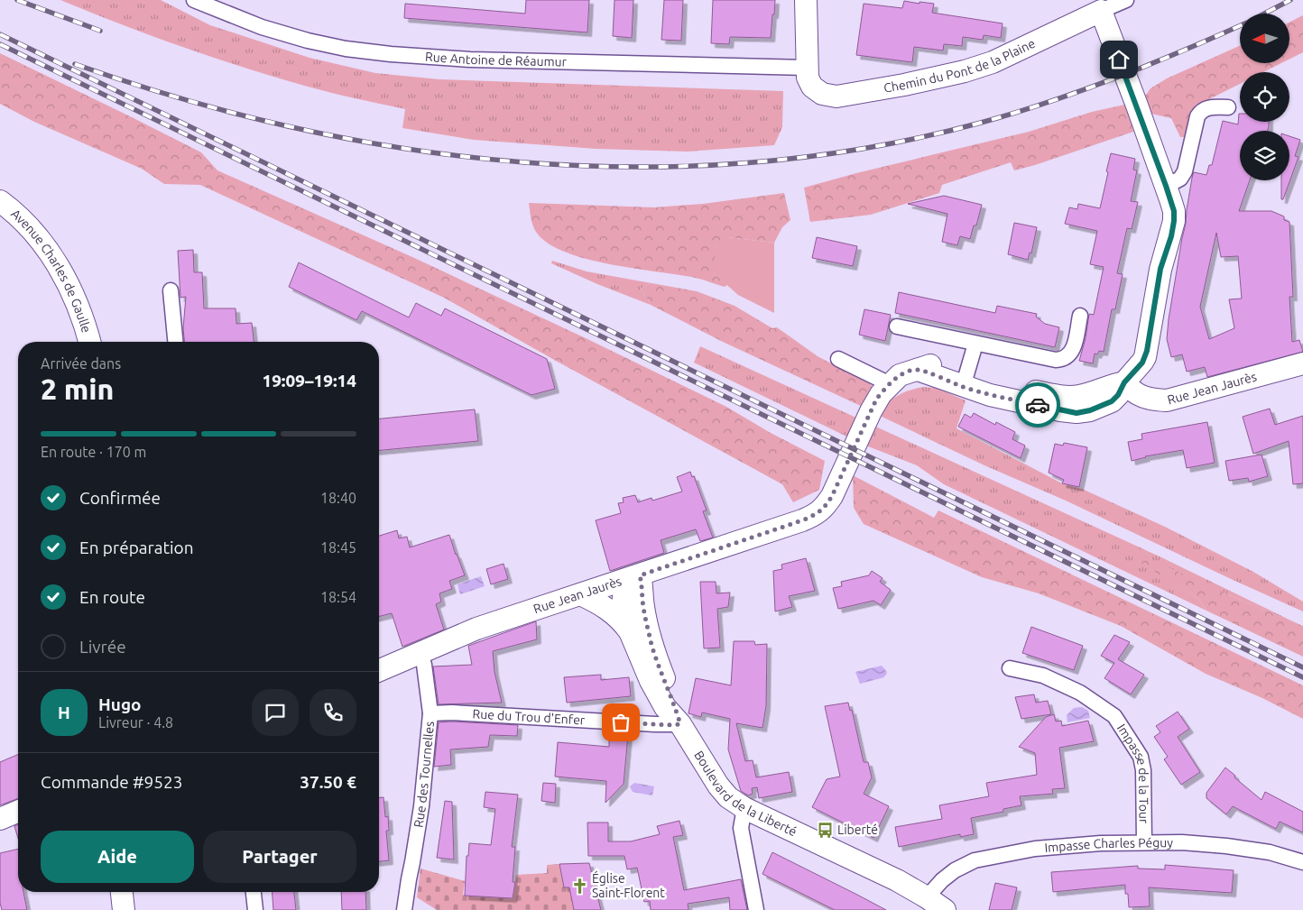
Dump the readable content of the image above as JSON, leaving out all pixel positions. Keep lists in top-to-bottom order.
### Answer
{
  "streets": {
    "street": [
      "Rue Antoine de Réaumur",
      "Chemin du Pont de la Plaine",
      "Avenue Charles de Gaulle",
      "Rue Jean Jaurès",
      "Rue du Trou d'Enfer",
      "Rue des Tournelles",
      "Impasse de la Tour",
      "Boulevard de la Liberté",
      "Impasse Charles Péguy"
    ]
  },
  "crossings": [
    ["Rue Antoine de Réaumur", "Chemin du Pont de la Plaine"],
    ["Rue Jean Jaurès", "Rue des Tournelles"],
    ["Rue Jean Jaurès", "Boulevard de la Liberté"],
    ["Rue du Trou d'Enfer", "Rue des Tournelles"],
    ["Rue du Trou d'Enfer", "Boulevard de la Liberté"],
    ["Impasse de la Tour", "Impasse Charles Péguy"],
    ["Boulevard de la Liberté", "Impasse Charles Péguy"]
  ],
  "places": {
    "bus stop": ["Liberté"],
    "church": ["Église Saint-Florent"]
  },
  "north": "left",
  "page": {
    "heading": ["2 min", "Arrivée dans", "19:09–19:14"],
    "panel": [
      "Hugo",
      "Livreur · 4.8",
      "Commande #9523",
      "37.50 €"
    ],
    "bar": "En route · 170 m",
    "list": [
      ["Confirmée", "18:40"],
      ["En préparation", "18:45"],
      ["En route", "18:54"],
      "Livrée"
    ],
    "round": "H",
    "buttons": ["Aide", "Partager"]
  }
}
